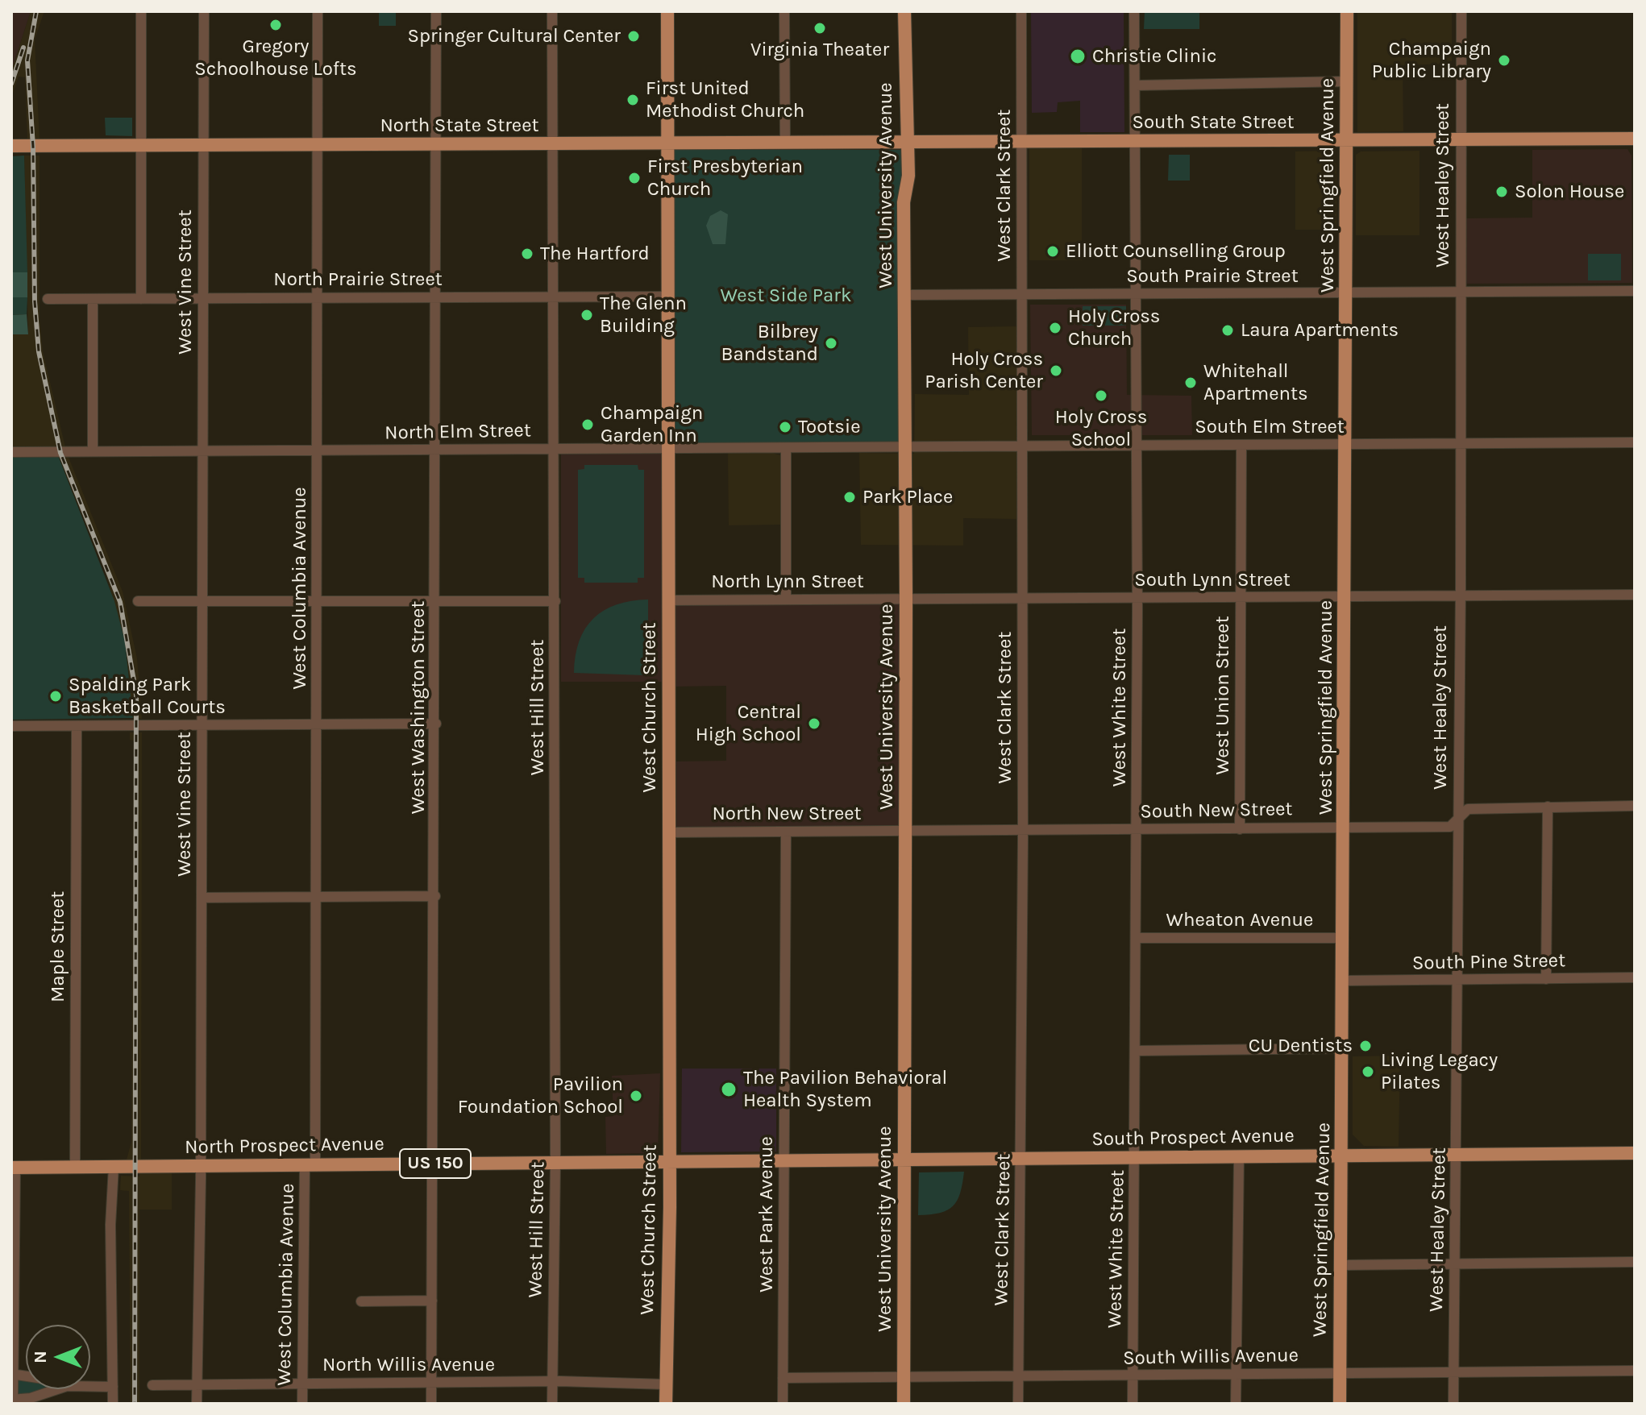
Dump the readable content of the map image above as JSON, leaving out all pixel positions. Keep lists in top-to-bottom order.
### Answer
{
  "streets": {
    "main road": [
      "South State Street",
      "North State Street",
      "West University Avenue",
      "West Springfield Avenue",
      "West Church Street",
      "South Prospect Avenue",
      "North Prospect Avenue",
      "US 150"
    ],
    "street": [
      "West Clark Street",
      "West Healey Street",
      "South Prairie Street",
      "North Prairie Street",
      "West Vine Street",
      "South Elm Street",
      "North Elm Street",
      "South Lynn Street",
      "North Lynn Street",
      "West Columbia Avenue",
      "West Union Street",
      "West Washington Street",
      "West Hill Street",
      "West White Street",
      "South New Street",
      "North New Street",
      "Wheaton Avenue",
      "Maple Street",
      "South Pine Street",
      "West Park Avenue",
      "South Willis Avenue",
      "North Willis Avenue"
    ]
  },
  "crossings": [
    ["South State Street", "North State Street"],
    ["South State Street", "West University Avenue"],
    ["South State Street", "West Clark Street"],
    ["South State Street", "West Springfield Avenue"],
    ["South State Street", "West Healey Street"],
    ["South State Street", "West White Street"],
    ["North State Street", "West University Avenue"],
    ["North State Street", "West Vine Street"],
    ["North State Street", "West Columbia Avenue"],
    ["North State Street", "West Washington Street"],
    ["North State Street", "West Hill Street"],
    ["North State Street", "West Church Street"],
    ["West University Avenue", "South Prairie Street"],
    ["West University Avenue", "South Elm Street"],
    ["West University Avenue", "North Elm Street"],
    ["West University Avenue", "South Lynn Street"],
    ["West University Avenue", "North Lynn Street"],
    ["West University Avenue", "South New Street"],
    ["West University Avenue", "North New Street"],
    ["West University Avenue", "South Prospect Avenue"],
    ["West University Avenue", "North Prospect Avenue"],
    ["West University Avenue", "South Willis Avenue"],
    ["West Clark Street", "South Prairie Street"],
    ["West Clark Street", "South Elm Street"],
    ["West Clark Street", "South Lynn Street"],
    ["West Clark Street", "South New Street"],
    ["West Clark Street", "South Prospect Avenue"],
    ["West Clark Street", "South Willis Avenue"],
    ["West Springfield Avenue", "South Prairie Street"],
    ["West Springfield Avenue", "South Elm Street"],
    ["West Springfield Avenue", "South Lynn Street"],
    ["West Springfield Avenue", "South New Street"],
    ["West Springfield Avenue", "Wheaton Avenue"],
    ["West Springfield Avenue", "South Pine Street"],
    ["West Springfield Avenue", "South Prospect Avenue"],
    ["West Springfield Avenue", "South Willis Avenue"],
    ["West Healey Street", "South Prairie Street"],
    ["West Healey Street", "South Elm Street"],
    ["West Healey Street", "South Lynn Street"],
    ["West Healey Street", "South New Street"],
    ["West Healey Street", "South Pine Street"],
    ["West Healey Street", "South Prospect Avenue"],
    ["West Healey Street", "South Willis Avenue"],
    ["South Prairie Street", "West White Street"],
    ["North Prairie Street", "West Vine Street"],
    ["North Prairie Street", "West Columbia Avenue"],
    ["North Prairie Street", "West Washington Street"],
    ["North Prairie Street", "West Hill Street"],
    ["North Prairie Street", "West Church Street"],
    ["West Vine Street", "North Elm Street"],
    ["West Vine Street", "North Prospect Avenue"],
    ["West Vine Street", "North Willis Avenue"],
    ["South Elm Street", "North Elm Street"],
    ["South Elm Street", "West Union Street"],
    ["South Elm Street", "West White Street"],
    ["North Elm Street", "West Columbia Avenue"],
    ["North Elm Street", "West Washington Street"],
    ["North Elm Street", "West Hill Street"],
    ["North Elm Street", "West Church Street"],
    ["South Lynn Street", "North Lynn Street"],
    ["South Lynn Street", "West Union Street"],
    ["South Lynn Street", "West White Street"],
    ["North Lynn Street", "West Church Street"],
    ["West Columbia Avenue", "North Prospect Avenue"],
    ["West Columbia Avenue", "North Willis Avenue"],
    ["West Union Street", "South New Street"],
    ["West Washington Street", "North Prospect Avenue"],
    ["West Washington Street", "North Willis Avenue"],
    ["West Hill Street", "North Prospect Avenue"],
    ["West Hill Street", "North Willis Avenue"],
    ["West Church Street", "North New Street"],
    ["West Church Street", "North Prospect Avenue"],
    ["West Church Street", "North Willis Avenue"],
    ["West White Street", "South New Street"],
    ["West White Street", "Wheaton Avenue"],
    ["West White Street", "South Prospect Avenue"],
    ["West White Street", "South Willis Avenue"],
    ["South New Street", "North New Street"],
    ["North New Street", "West Park Avenue"],
    ["Maple Street", "North Prospect Avenue"],
    ["South Prospect Avenue", "North Prospect Avenue"],
    ["North Prospect Avenue", "West Park Avenue"]
  ],
  "parks": ["West Side Park"],
  "places": [
    "Gregory Schoolhouse Lofts",
    "Virginia Theater",
    "Springer Cultural Center",
    "Christie Clinic",
    "Champaign Public Library",
    "First United Methodist Church",
    "First Presbyterian Church",
    "Solon House",
    "Elliott Counselling Group",
    "The Hartford",
    "The Glenn Building",
    "Holy Cross Church",
    "Laura Apartments",
    "Bilbrey Bandstand",
    "Holy Cross Parish Center",
    "Whitehall Apartments",
    "Holy Cross School",
    "Champaign Garden Inn",
    "Tootsie",
    "Park Place",
    "Spalding Park Basketball Courts",
    "Central High School",
    "CU Dentists",
    "Living Legacy Pilates",
    "The Pavilion Behavioral Health System",
    "Pavilion Foundation School"
  ],
  "north": "left"
}
